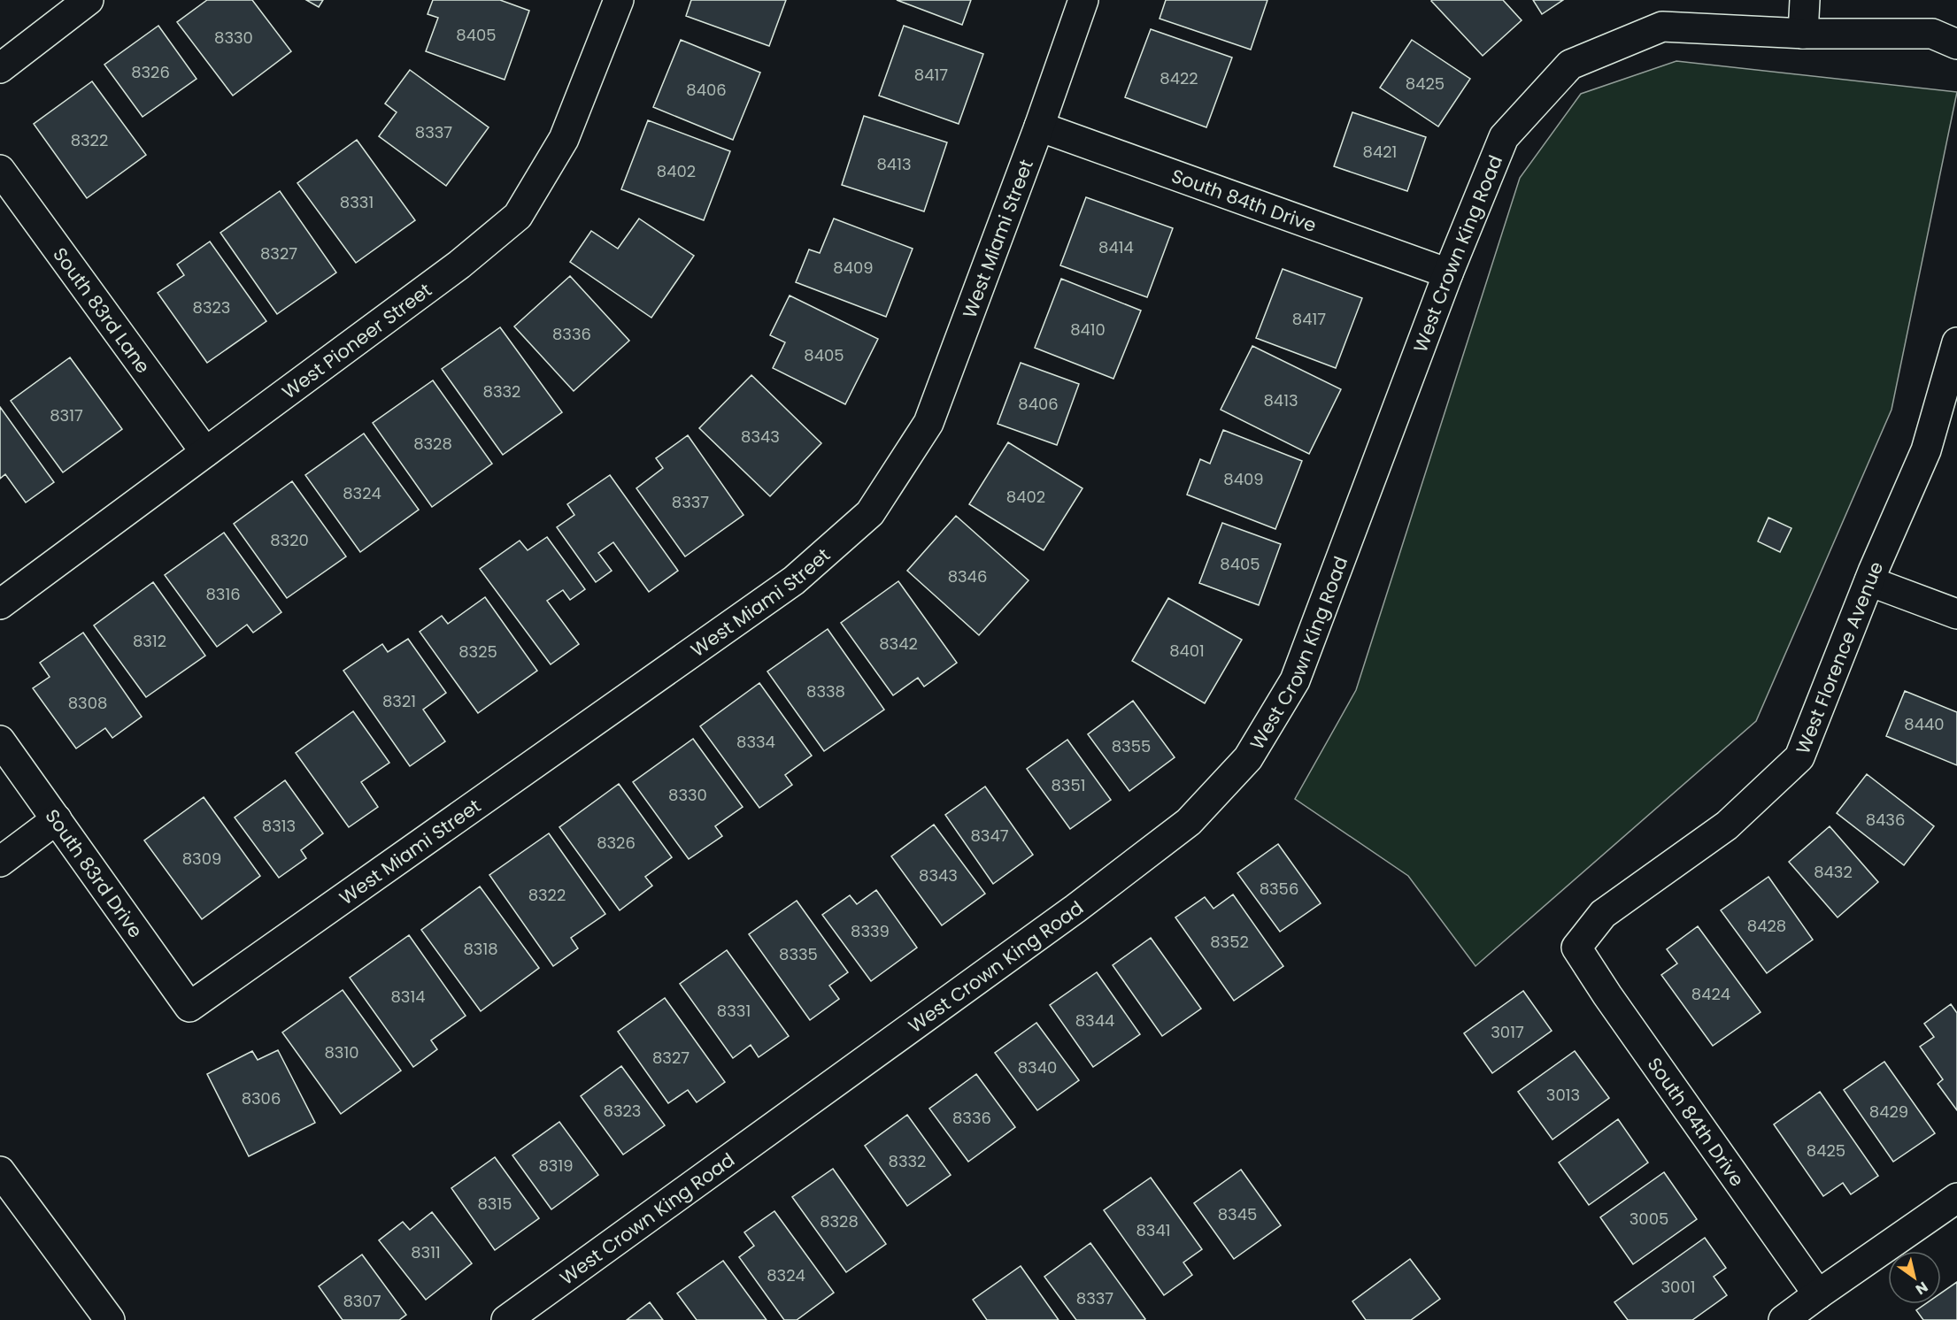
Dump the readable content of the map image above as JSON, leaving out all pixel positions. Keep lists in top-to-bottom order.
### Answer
{
  "streets": {
    "street": [
      "South 84th Drive",
      "West Miami Street",
      "West Crown King Road",
      "South 83rd Lane",
      "West Pioneer Street",
      "West Florence Avenue",
      "South 83rd Drive"
    ]
  },
  "crossings": [
    ["South 84th Drive", "West Miami Street"],
    ["South 84th Drive", "West Crown King Road"],
    ["South 84th Drive", "West Florence Avenue"],
    ["West Miami Street", "South 83rd Drive"],
    ["South 83rd Lane", "West Pioneer Street"]
  ],
  "house_numbers": [
    "8405",
    "8330",
    "8326",
    "8417",
    "8422",
    "8425",
    "8406",
    "8337",
    "8322",
    "8421",
    "8413",
    "8402",
    "8331",
    "8414",
    "8327",
    "8409",
    "8323",
    "8417",
    "8410",
    "8336",
    "8405",
    "8332",
    "8413",
    "8406",
    "8317",
    "8343",
    "8328",
    "8409",
    "8324",
    "8402",
    "8337",
    "8320",
    "8405",
    "8346",
    "8316",
    "8312",
    "8342",
    "8401",
    "8325",
    "8338",
    "8321",
    "8308",
    "8440",
    "8334",
    "8355",
    "8351",
    "8330",
    "8436",
    "8313",
    "8347",
    "8326",
    "8309",
    "8432",
    "8343",
    "8356",
    "8322",
    "8428",
    "8339",
    "8352",
    "8318",
    "8335",
    "8424",
    "8314",
    "8331",
    "8344",
    "3017",
    "8310",
    "8327",
    "8340",
    "3013",
    "8306",
    "8323",
    "8429",
    "8336",
    "8425",
    "8332",
    "8319",
    "8315",
    "8345",
    "3005",
    "8328",
    "8341",
    "8311",
    "8324",
    "3001",
    "8337",
    "8307"
  ],
  "north": "bottom right"
}
